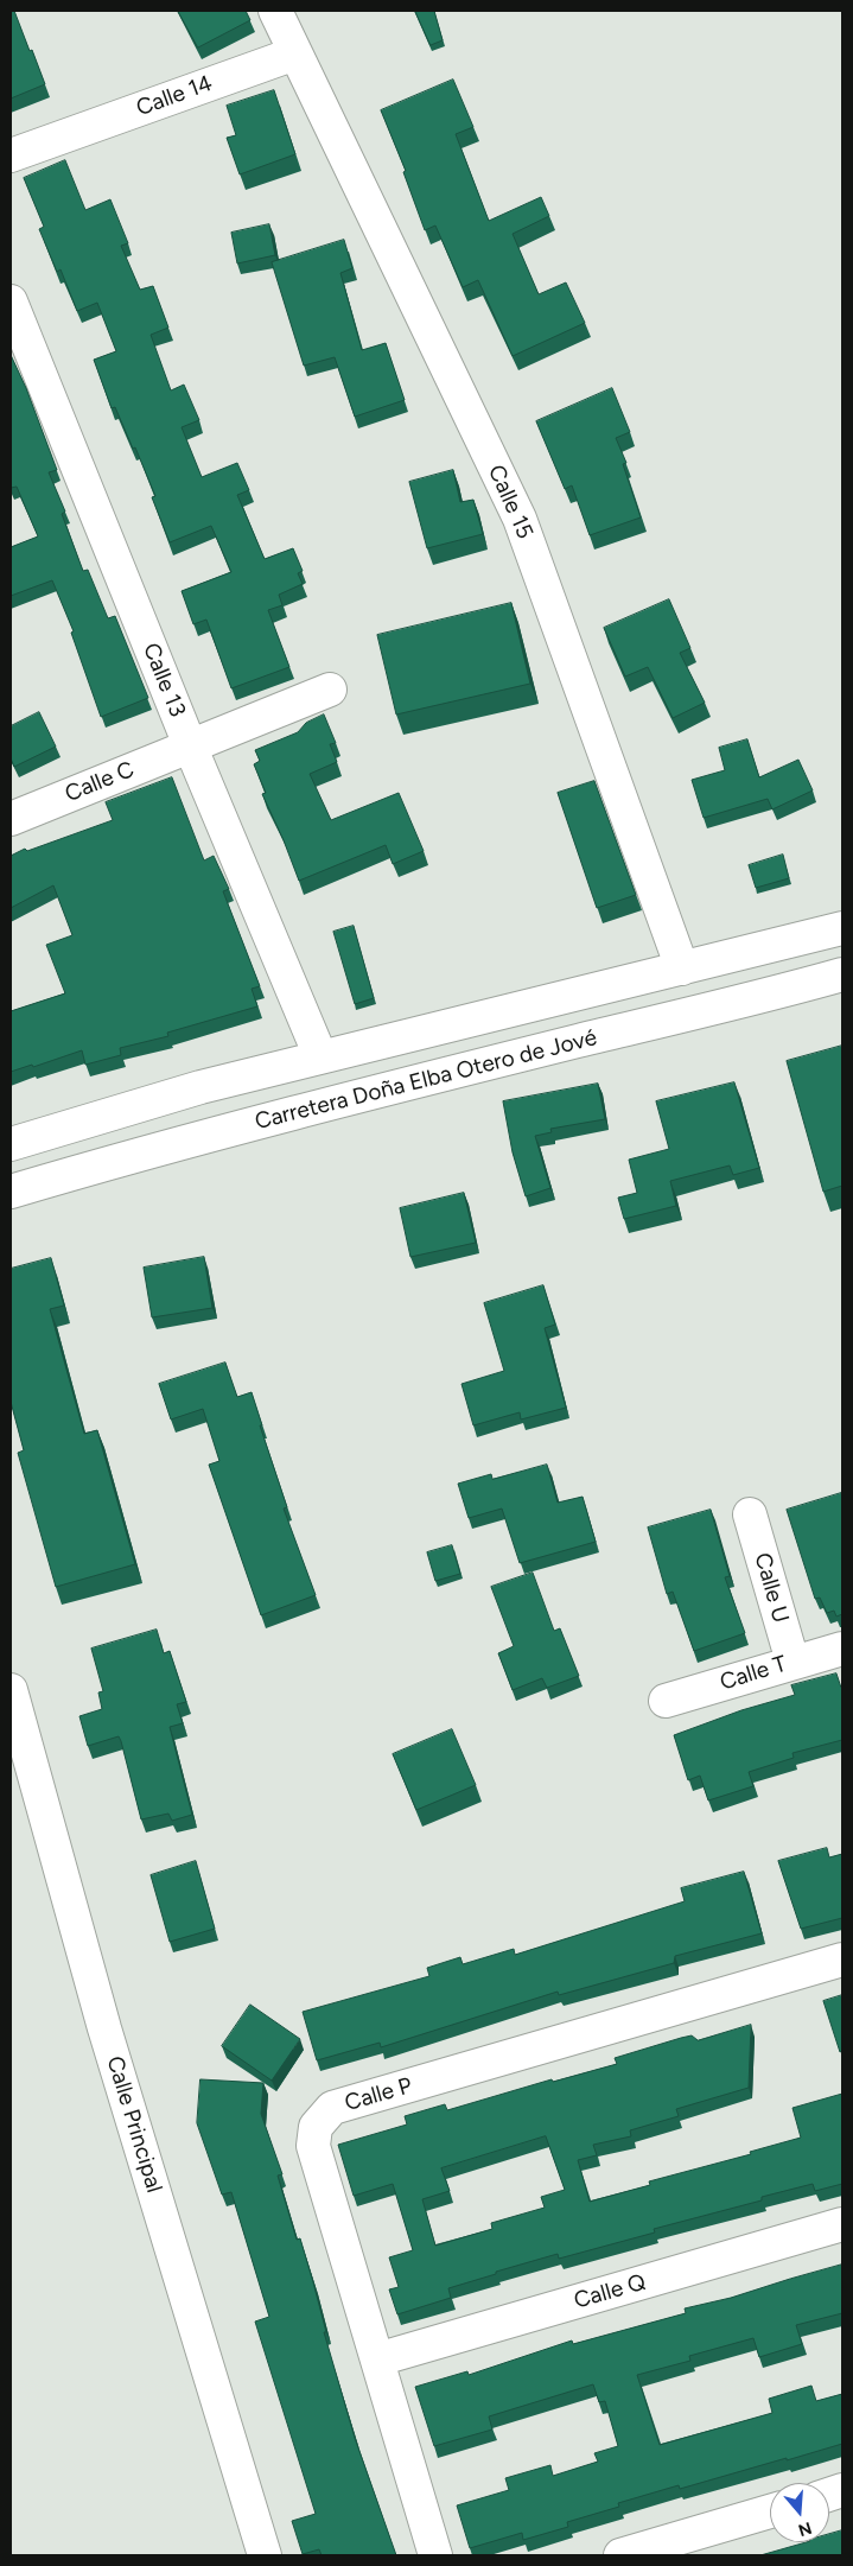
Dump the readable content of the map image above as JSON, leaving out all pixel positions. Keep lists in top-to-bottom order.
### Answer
{
  "streets": {
    "street": [
      "Calle 14",
      "Calle 15",
      "Calle 13",
      "Calle C",
      "Carretera Doña Elba Otero de Jové",
      "Calle U",
      "Calle T",
      "Calle P",
      "Calle Principal",
      "Calle Q"
    ]
  },
  "crossings": [
    ["Calle 14", "Calle 15"],
    ["Calle 13", "Calle C"],
    ["Calle U", "Calle T"],
    ["Calle P", "Calle Q"]
  ],
  "north": "bottom"
}
